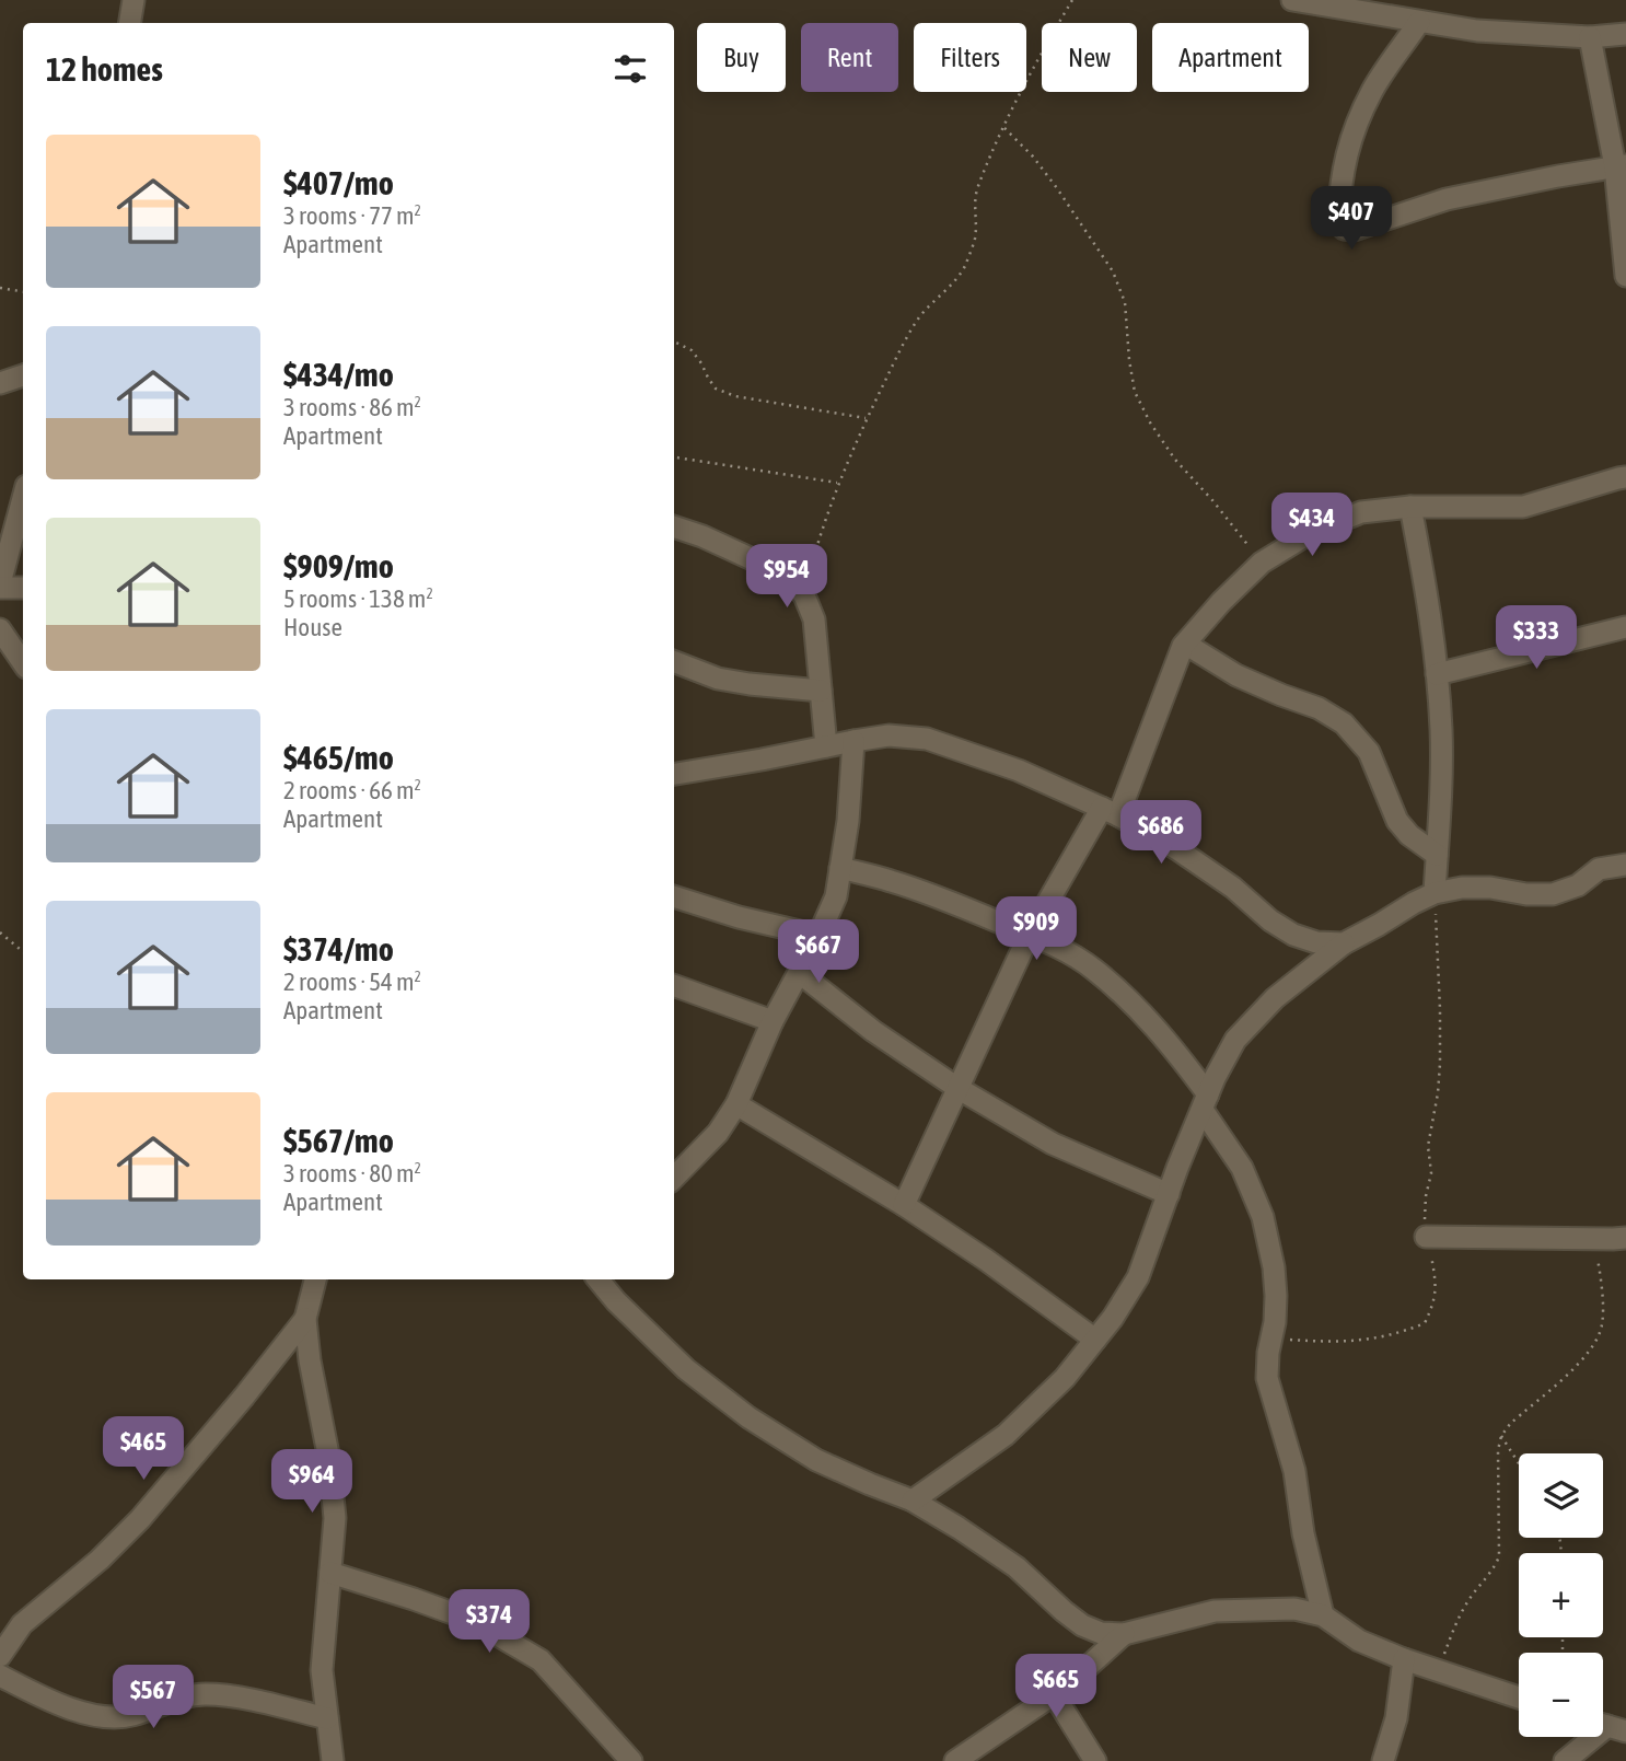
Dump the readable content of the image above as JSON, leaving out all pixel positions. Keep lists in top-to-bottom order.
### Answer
{
  "page": {
    "chip": [
      "Buy",
      "Rent",
      "Filters",
      "New",
      "Apartment"
    ],
    "heading": "12 homes",
    "list": [
      {
        "name": "$407/mo",
        "note": "3 rooms · 77 m² · Apartment"
      },
      {
        "name": "$434/mo",
        "note": "3 rooms · 86 m² · Apartment"
      },
      {
        "name": "$909/mo",
        "note": "5 rooms · 138 m² · House"
      },
      {
        "name": "$465/mo",
        "note": "2 rooms · 66 m² · Apartment"
      },
      {
        "name": "$374/mo",
        "note": "2 rooms · 54 m² · Apartment"
      },
      {
        "name": "$567/mo",
        "note": "3 rooms · 80 m² · Apartment"
      }
    ],
    "price": [
      "$407",
      "$434",
      "$954",
      "$333",
      "$686",
      "$909",
      "$667",
      "$465",
      "$964",
      "$374",
      "$665",
      "$567"
    ],
    "map_buttons": ["+", "−"]
  }
}
